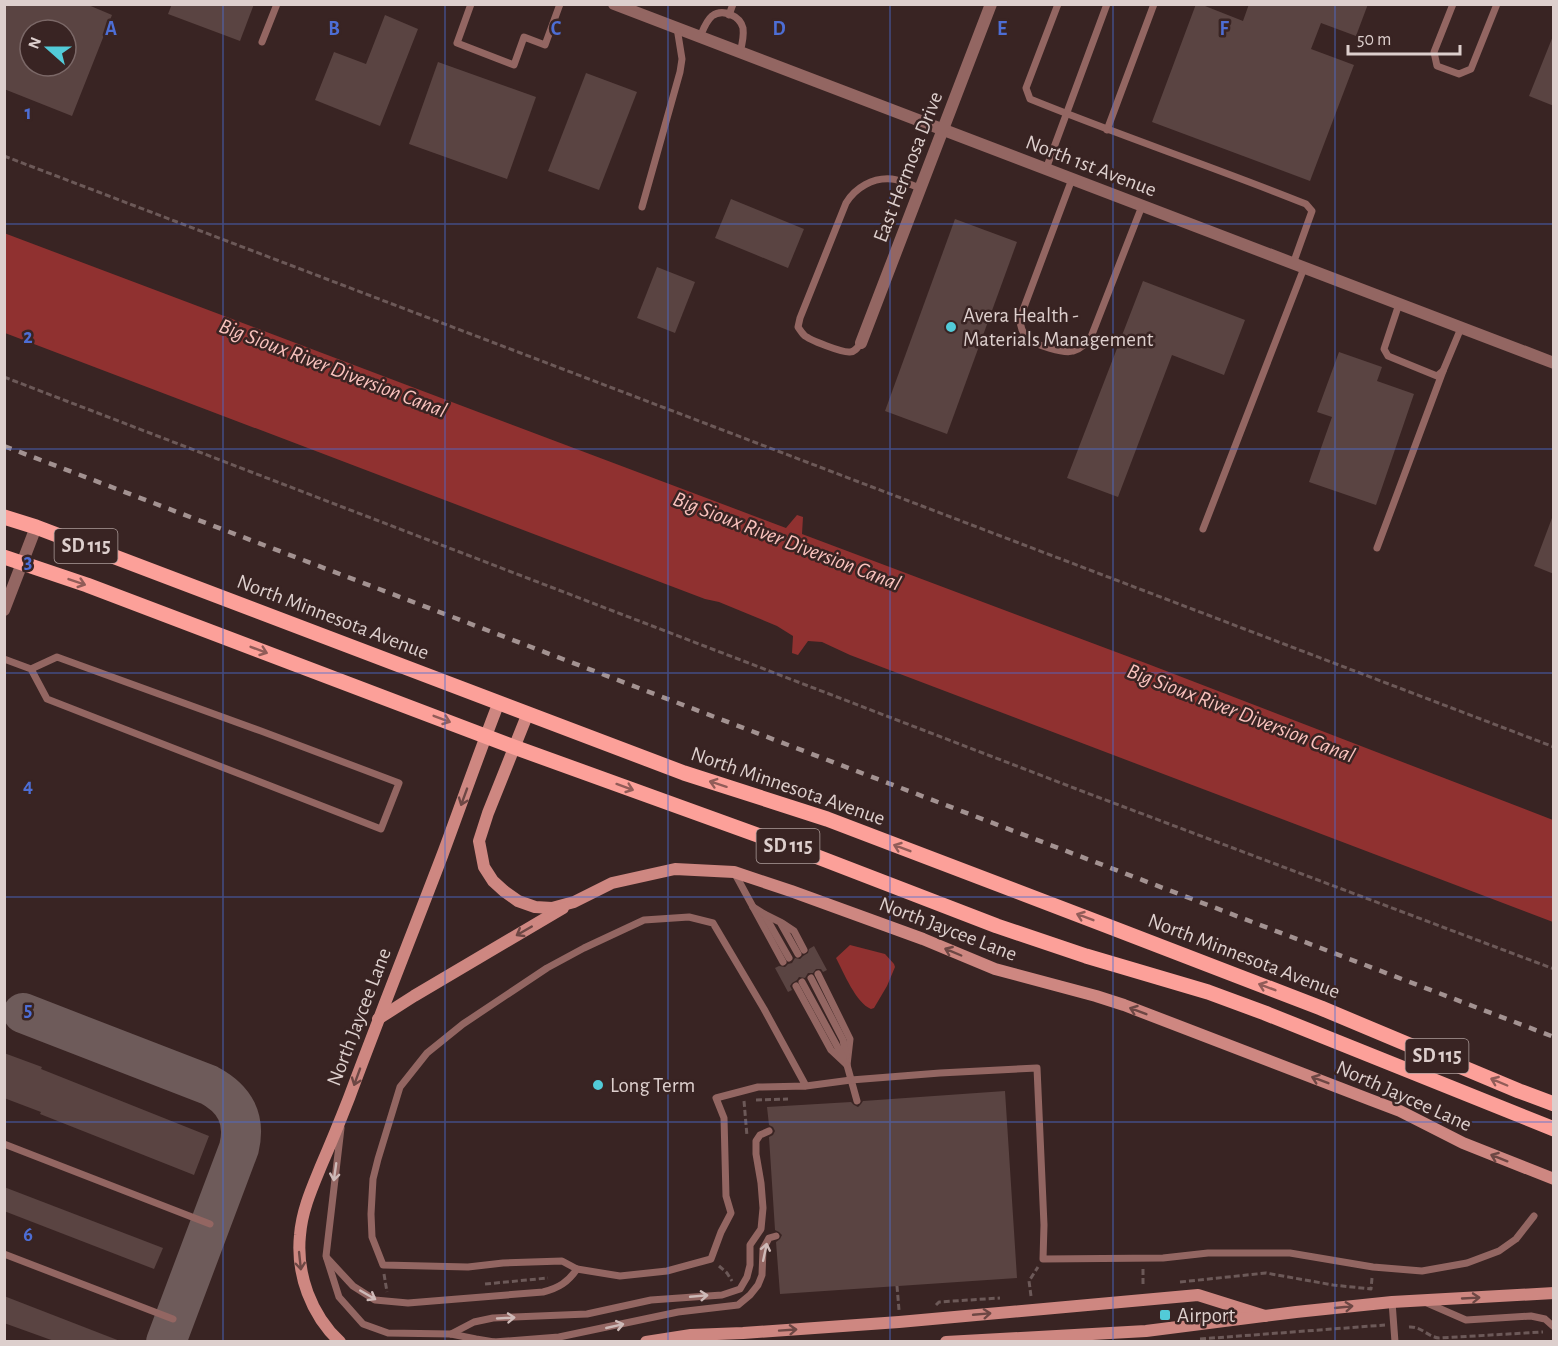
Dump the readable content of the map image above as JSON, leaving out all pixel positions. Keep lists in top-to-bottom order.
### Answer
{
  "streets": {
    "main road": ["SD 115", "North Minnesota Avenue", "North Jaycee Lane"],
    "street": ["North 1st Avenue", "East Hermosa Drive"]
  },
  "crossings": [
    ["North 1st Avenue", "East Hermosa Drive"],
    ["SD 115", "North Jaycee Lane"],
    ["North Minnesota Avenue", "North Jaycee Lane"]
  ],
  "water": ["Big Sioux River Diversion Canal"],
  "places": {
    "other": ["Avera Health - Materials Management", "Long Term"],
    "transit": ["Airport"]
  },
  "scale_bar": "50 m",
  "north": "left",
  "grid": {
    "columns": [
      "A",
      "B",
      "C",
      "D",
      "E",
      "F"
    ],
    "rows": [
      "1",
      "2",
      "3",
      "4",
      "5",
      "6"
    ]
  }
}
